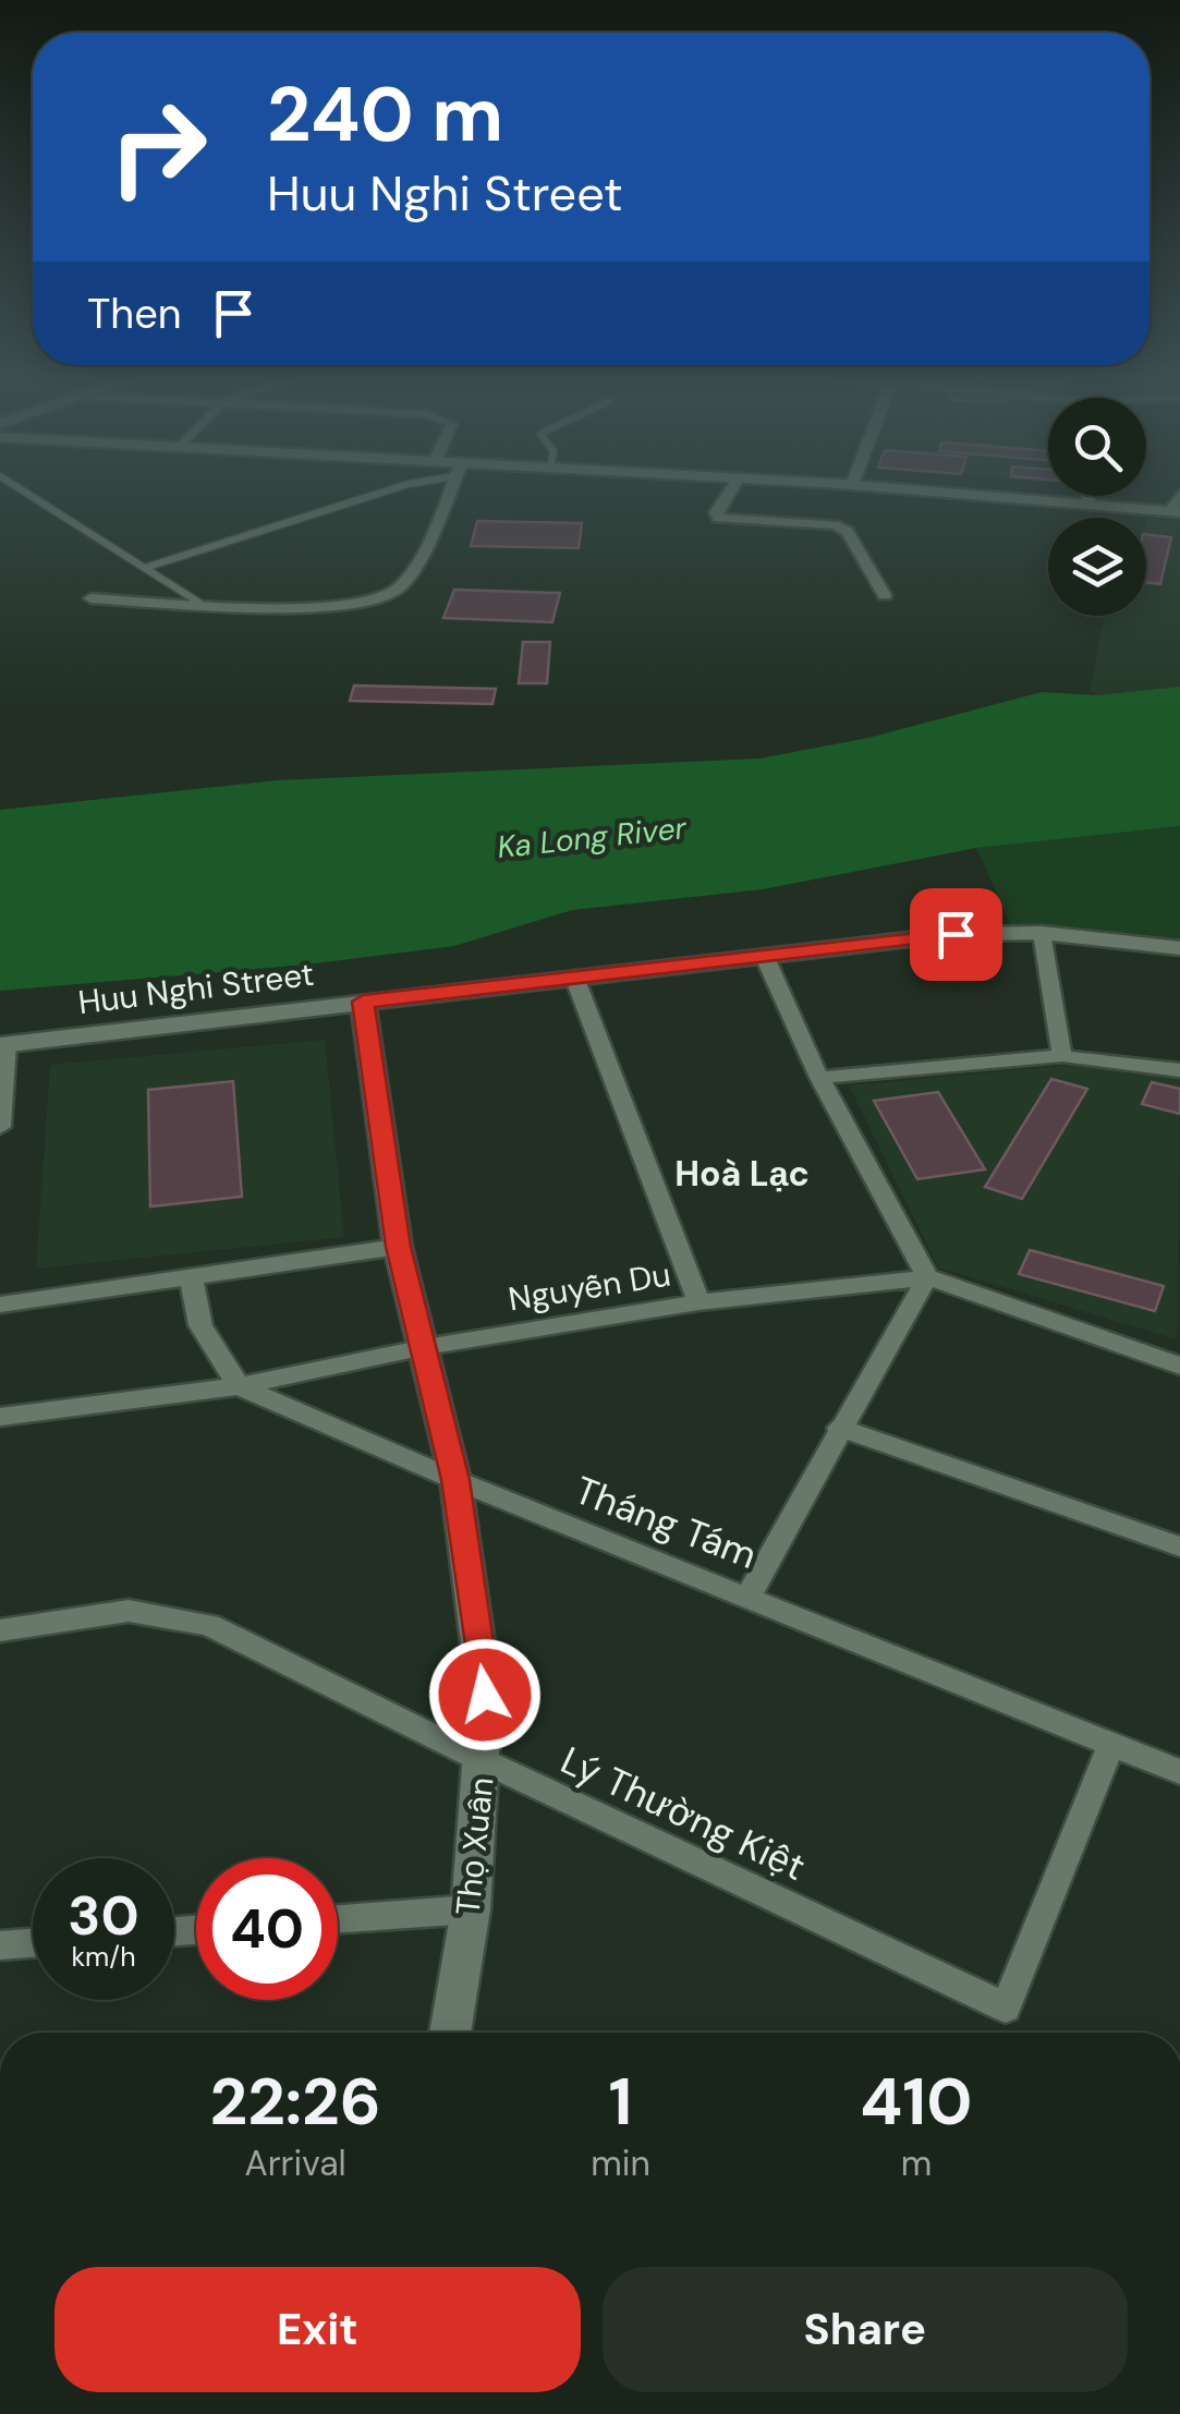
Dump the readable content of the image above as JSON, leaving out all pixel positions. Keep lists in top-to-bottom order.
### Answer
{
  "streets": {
    "street": [
      "Huu Nghi Street",
      "Nguyễn Du",
      "Tháng Tám",
      "Lý Thường Kiệt",
      "Thọ Xuân"
    ]
  },
  "crossings": [
    ["Huu Nghi Street", "Thọ Xuân"],
    ["Nguyễn Du", "Tháng Tám"],
    ["Nguyễn Du", "Thọ Xuân"],
    ["Tháng Tám", "Lý Thường Kiệt"],
    ["Tháng Tám", "Thọ Xuân"],
    ["Lý Thường Kiệt", "Thọ Xuân"]
  ],
  "districts": ["Hoà Lạc"],
  "water": ["Ka Long River"],
  "page": {
    "turn": ["240 m", "Huu Nghi Street"],
    "then": "Then",
    "speed": "30 km/h",
    "limit": "40",
    "eta": [
      "22:26",
      "Arrival",
      "1",
      "min",
      "410",
      "m"
    ],
    "buttons": ["Exit", "Share"]
  }
}
